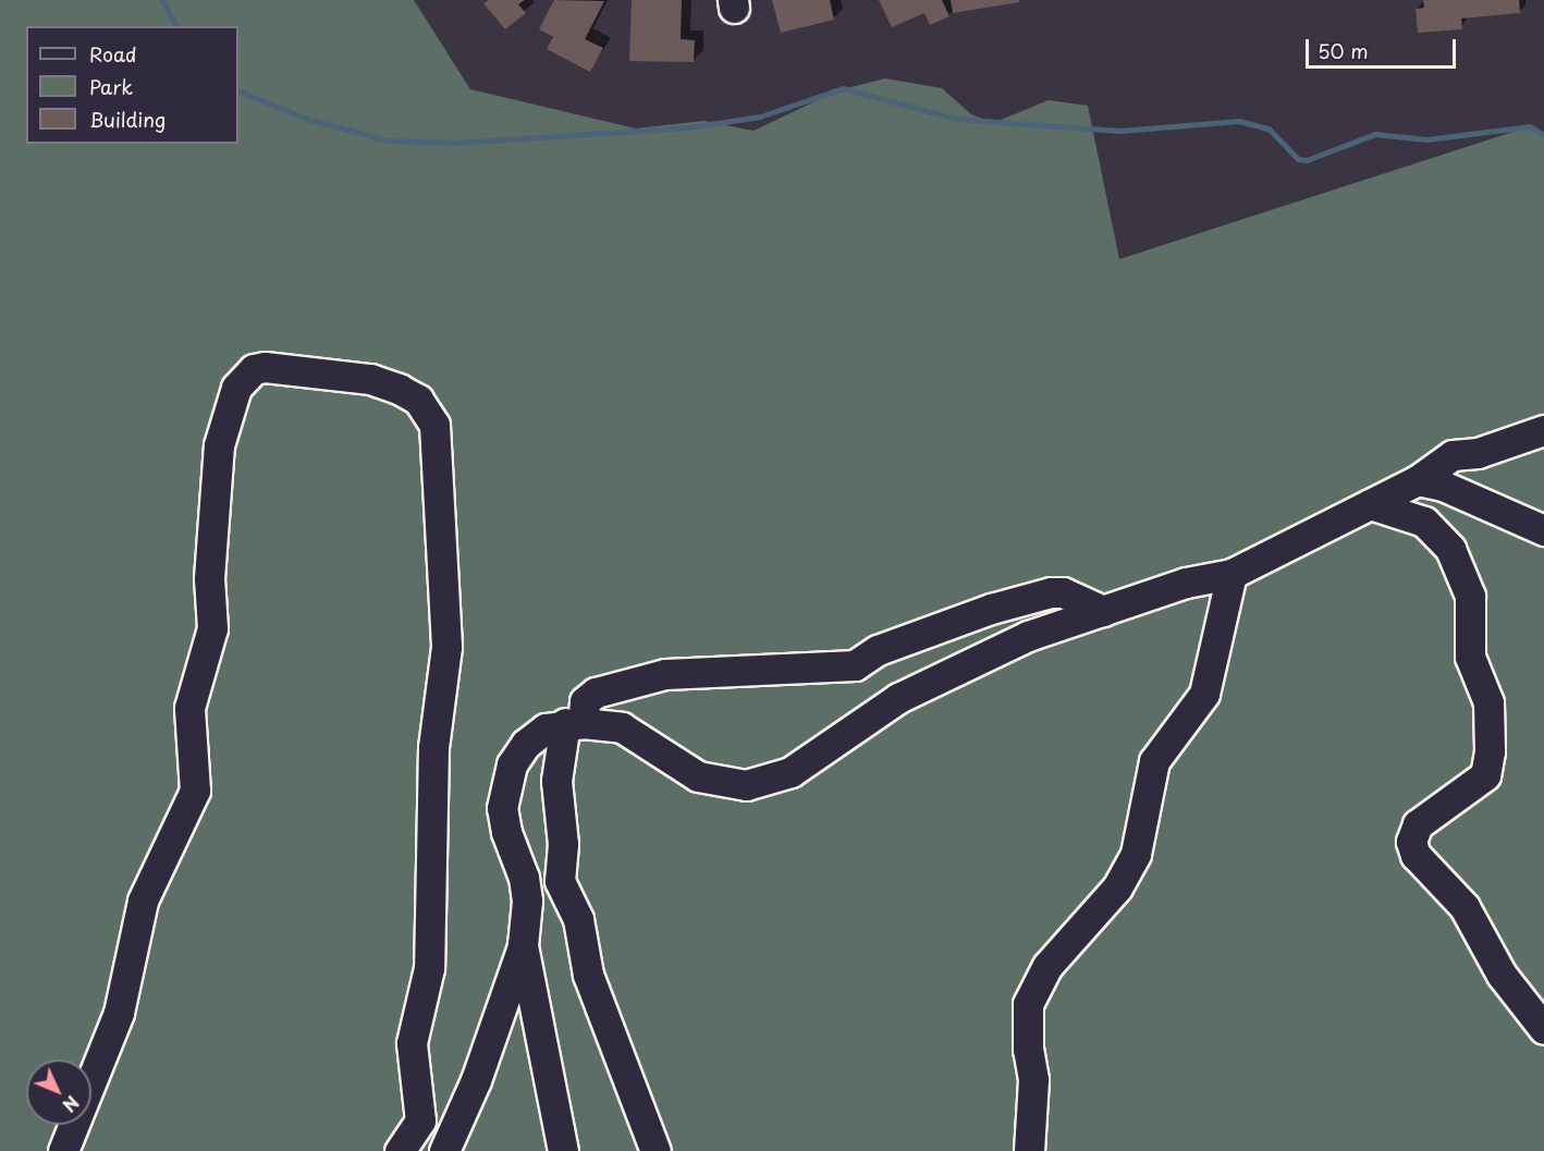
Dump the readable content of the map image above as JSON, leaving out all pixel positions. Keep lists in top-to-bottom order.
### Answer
{
  "legend": ["Road", "Park", "Building"],
  "scale_bar": "50 m",
  "north": "bottom right"
}
